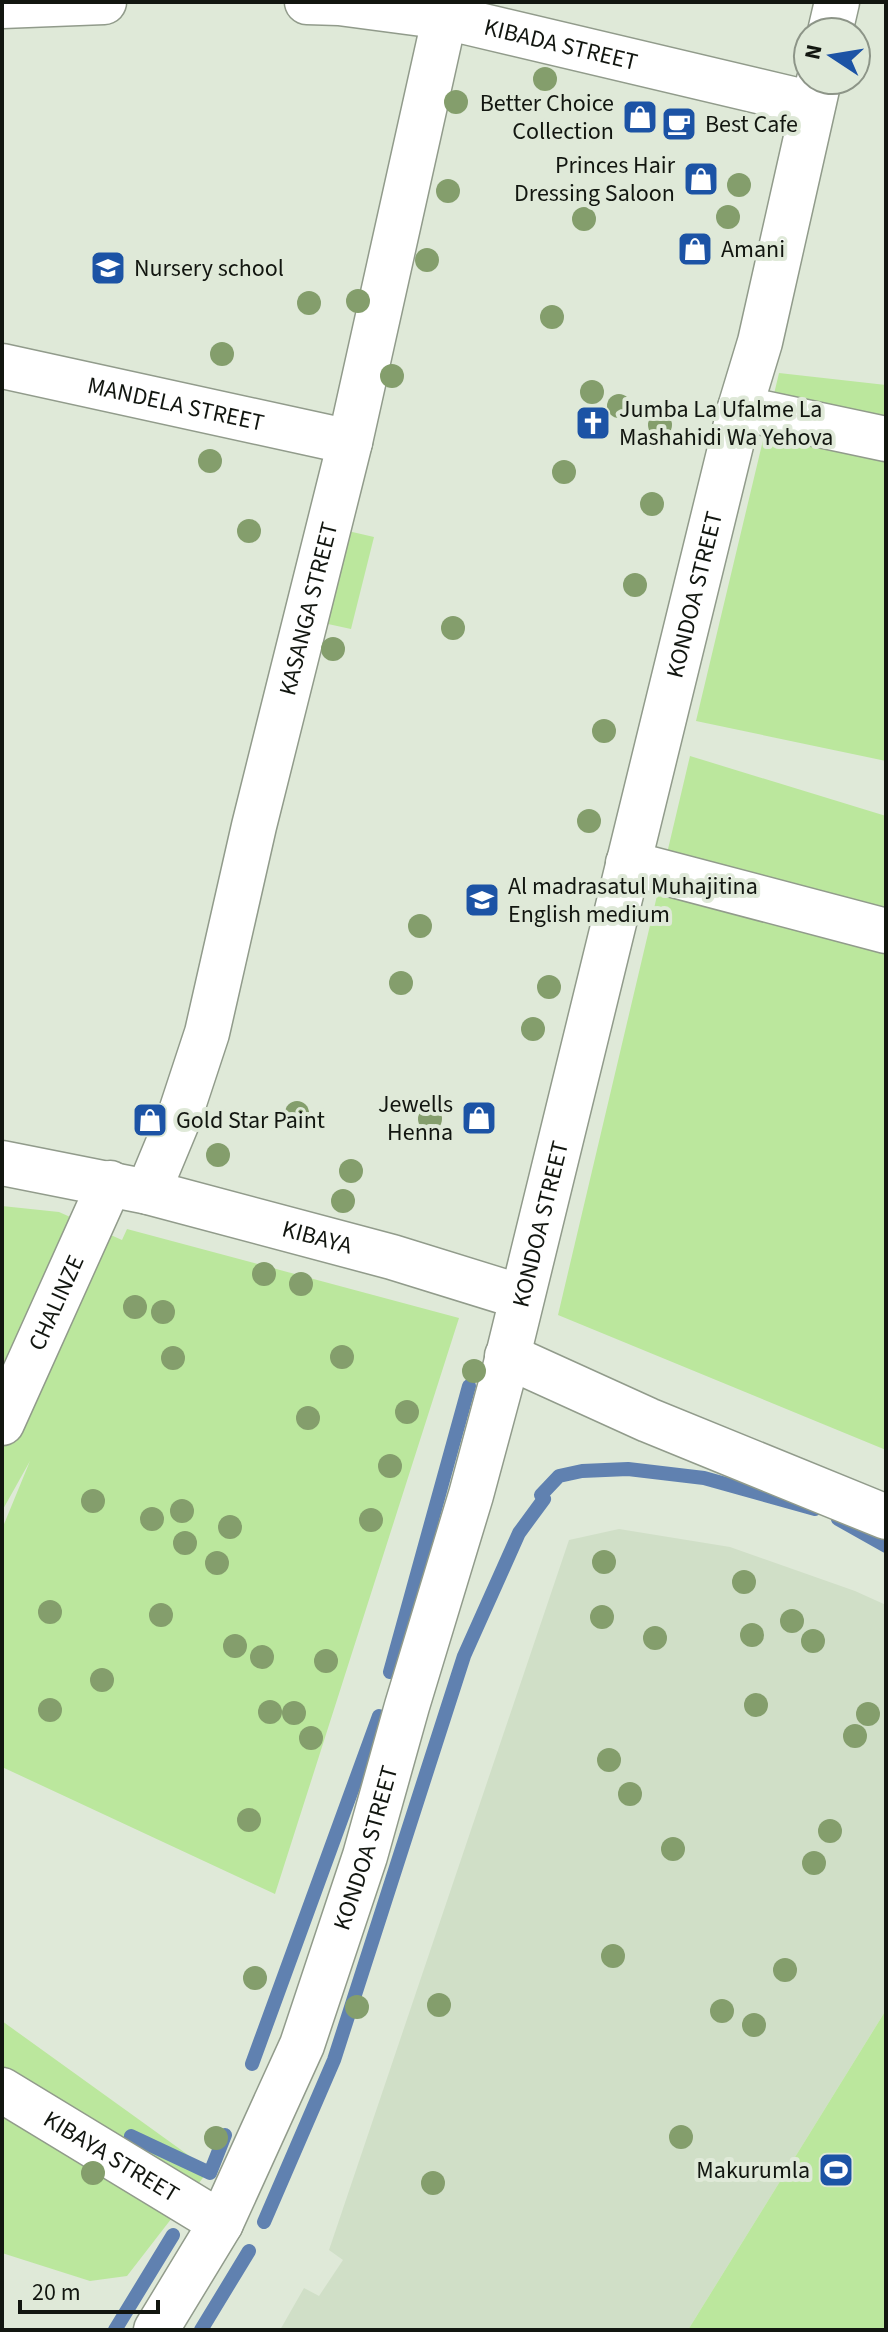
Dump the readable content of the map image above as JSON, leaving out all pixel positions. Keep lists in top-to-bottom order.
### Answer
{
  "streets": {
    "street": [
      "KIBADA STREET",
      "MANDELA STREET",
      "KONDOA STREET",
      "KASANGA STREET",
      "KIBAYA",
      "CHALINZE",
      "KIBAYA STREET"
    ]
  },
  "crossings": [
    ["KIBADA STREET", "KASANGA STREET"],
    ["MANDELA STREET", "KASANGA STREET"],
    ["KONDOA STREET", "KIBAYA"],
    ["KONDOA STREET", "KIBAYA STREET"],
    ["KASANGA STREET", "KIBAYA"],
    ["KASANGA STREET", "CHALINZE"],
    ["KIBAYA", "CHALINZE"]
  ],
  "places": {
    "shop": [
      "Better Choice Collection",
      "Princes Hair Dressing Saloon",
      "Amani",
      "Jewells Henna",
      "Gold Star Paint"
    ],
    "cafe": ["Best Cafe"],
    "school or university": ["Nursery school", "Al madrasatul Muhajitina English medium"],
    "church": ["Jumba La Ufalme La Mashahidi Wa Yehova"],
    "sports": ["Makurumla"]
  },
  "scale_bar": "20 m",
  "north": "left"
}
